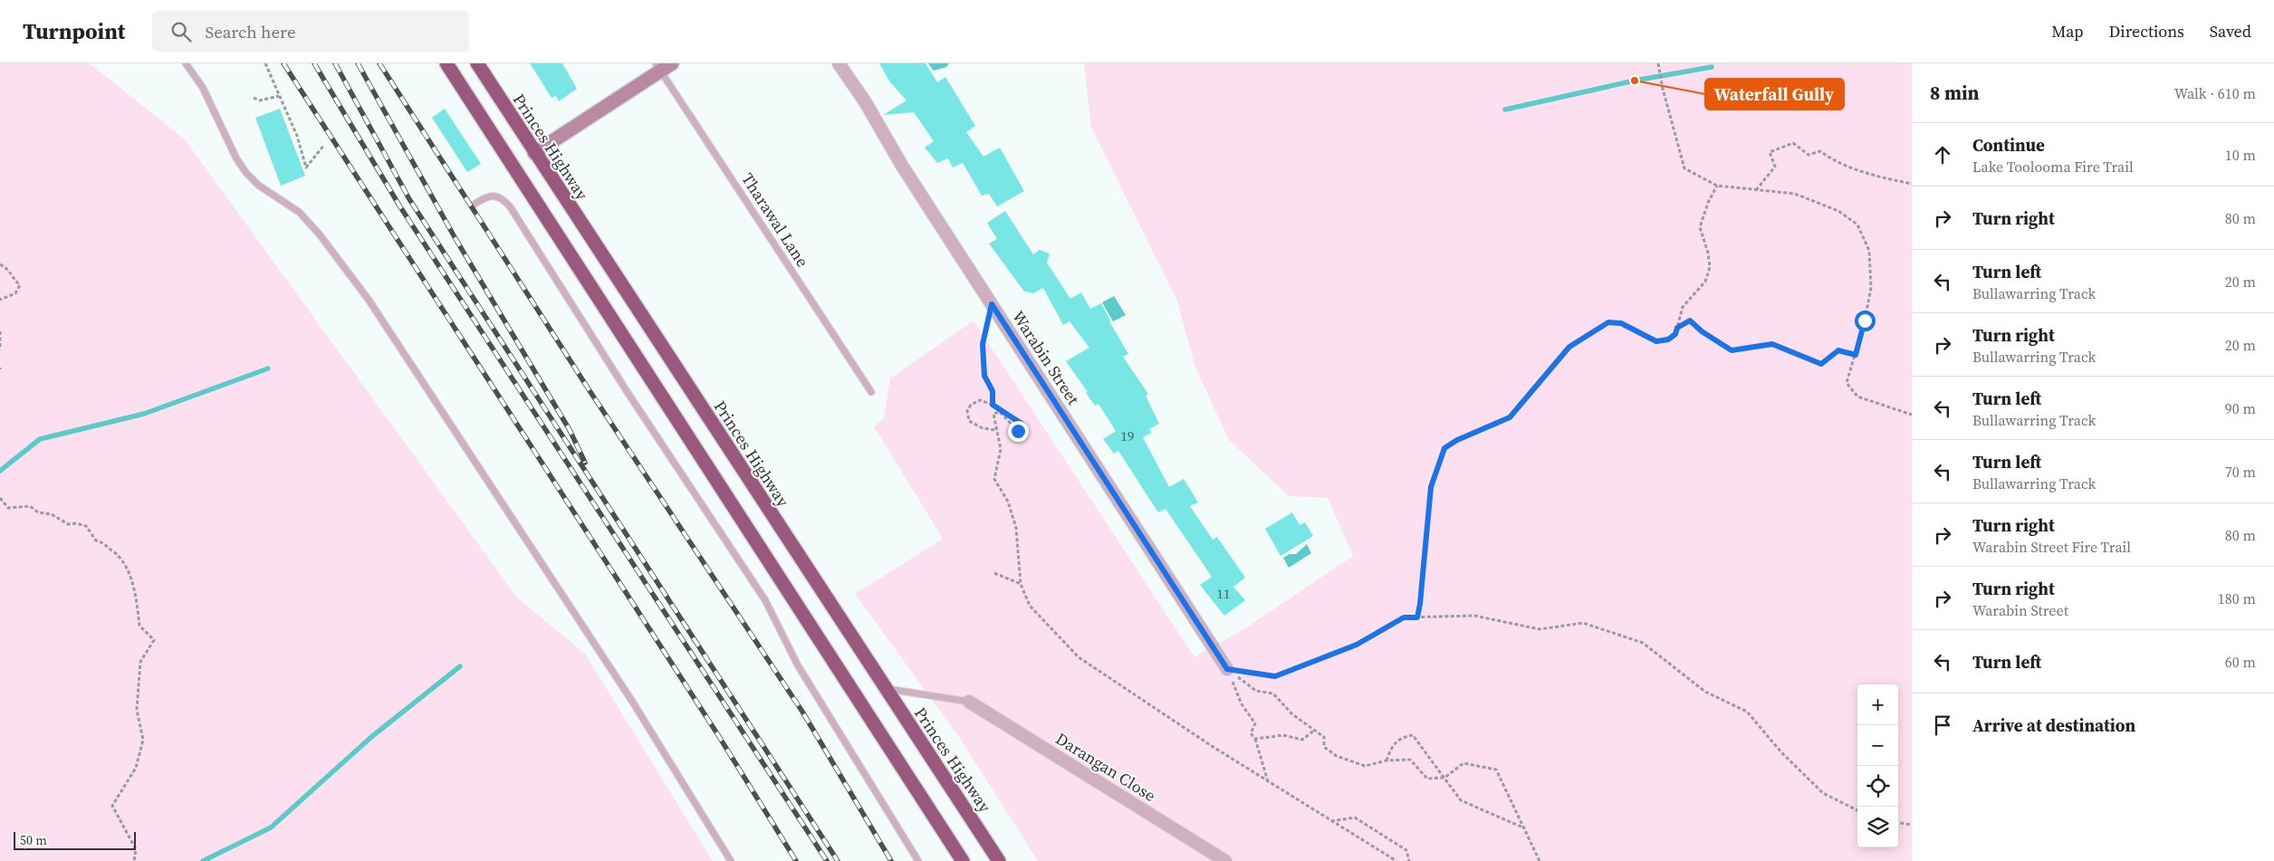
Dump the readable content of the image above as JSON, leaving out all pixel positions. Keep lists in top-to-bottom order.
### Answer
{
  "streets": {
    "highway": ["Princes Highway"],
    "street": ["Warabin Street", "Darangan Close"],
    "lane": ["Tharawal Lane"]
  },
  "places": ["Waterfall Gully"],
  "house_numbers": ["19", "11"],
  "scale_bar": "50 m",
  "page": {
    "header": "Turnpoint",
    "search": "Search here",
    "nav": ["Map", "Directions", "Saved"],
    "heading": ["8 min", "Walk · 610 m"],
    "list": [
      ["Continue", "Lake Toolooma Fire Trail", "10 m"],
      ["Turn right", "80 m"],
      ["Turn left", "Bullawarring Track", "20 m"],
      ["Turn right", "Bullawarring Track", "20 m"],
      ["Turn left", "Bullawarring Track", "90 m"],
      ["Turn left", "Bullawarring Track", "70 m"],
      ["Turn right", "Warabin Street Fire Trail", "80 m"],
      ["Turn right", "Warabin Street", "180 m"],
      ["Turn left", "60 m"],
      "Arrive at destination"
    ],
    "map_buttons": ["+", "−"],
    "scale": "50 m"
  }
}
